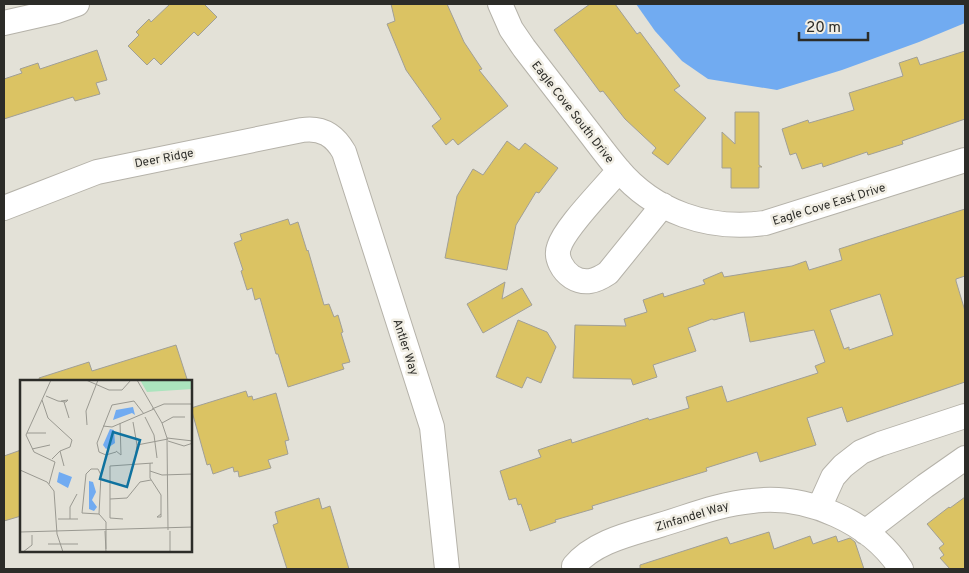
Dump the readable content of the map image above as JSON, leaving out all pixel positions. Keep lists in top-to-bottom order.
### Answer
{
  "streets": {
    "street": [
      "Eagle Cove South Drive",
      "Deer Ridge",
      "Eagle Cove East Drive",
      "Antler Way",
      "Zinfandel Way"
    ]
  },
  "crossings": [
    ["Eagle Cove South Drive", "Eagle Cove East Drive"],
    ["Deer Ridge", "Antler Way"]
  ],
  "scale_bar": "20 m"
}
